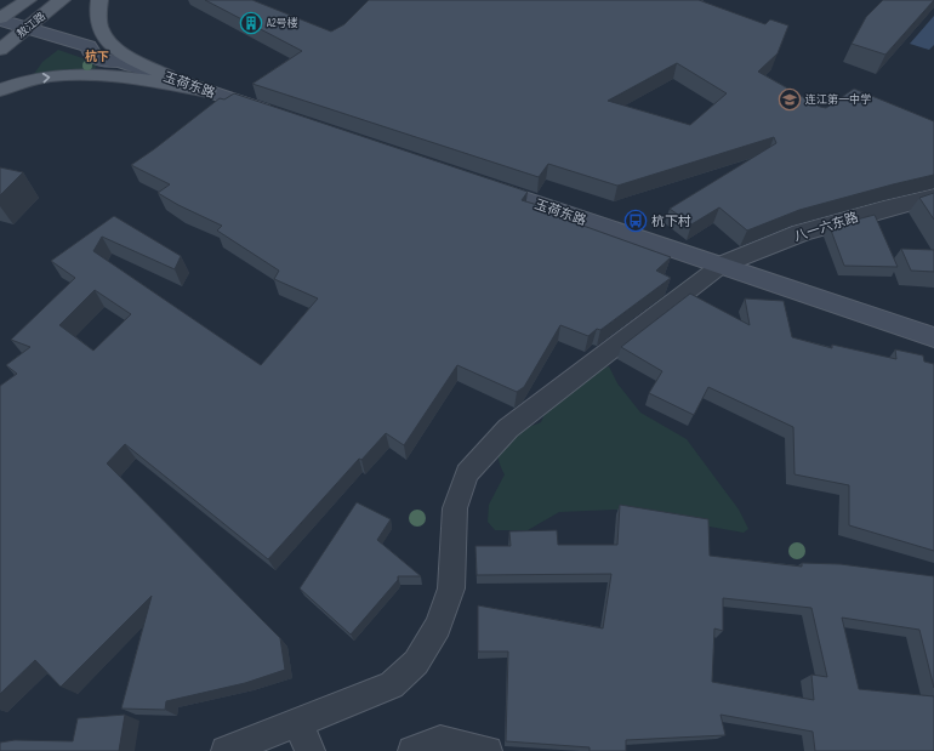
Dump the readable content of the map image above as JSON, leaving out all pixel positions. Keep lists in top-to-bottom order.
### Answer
{
  "streets": {
    "main road": ["敖江路", "玉荷东路"],
    "street": ["八一六东路"]
  },
  "crossings": [
    ["敖江路", "玉荷东路"],
    ["玉荷东路", "八一六东路"]
  ],
  "districts": ["杭下"],
  "places": {
    "building": ["A2号楼"],
    "school or university": ["连江第一中学"],
    "bus stop": ["杭下村"]
  }
}
